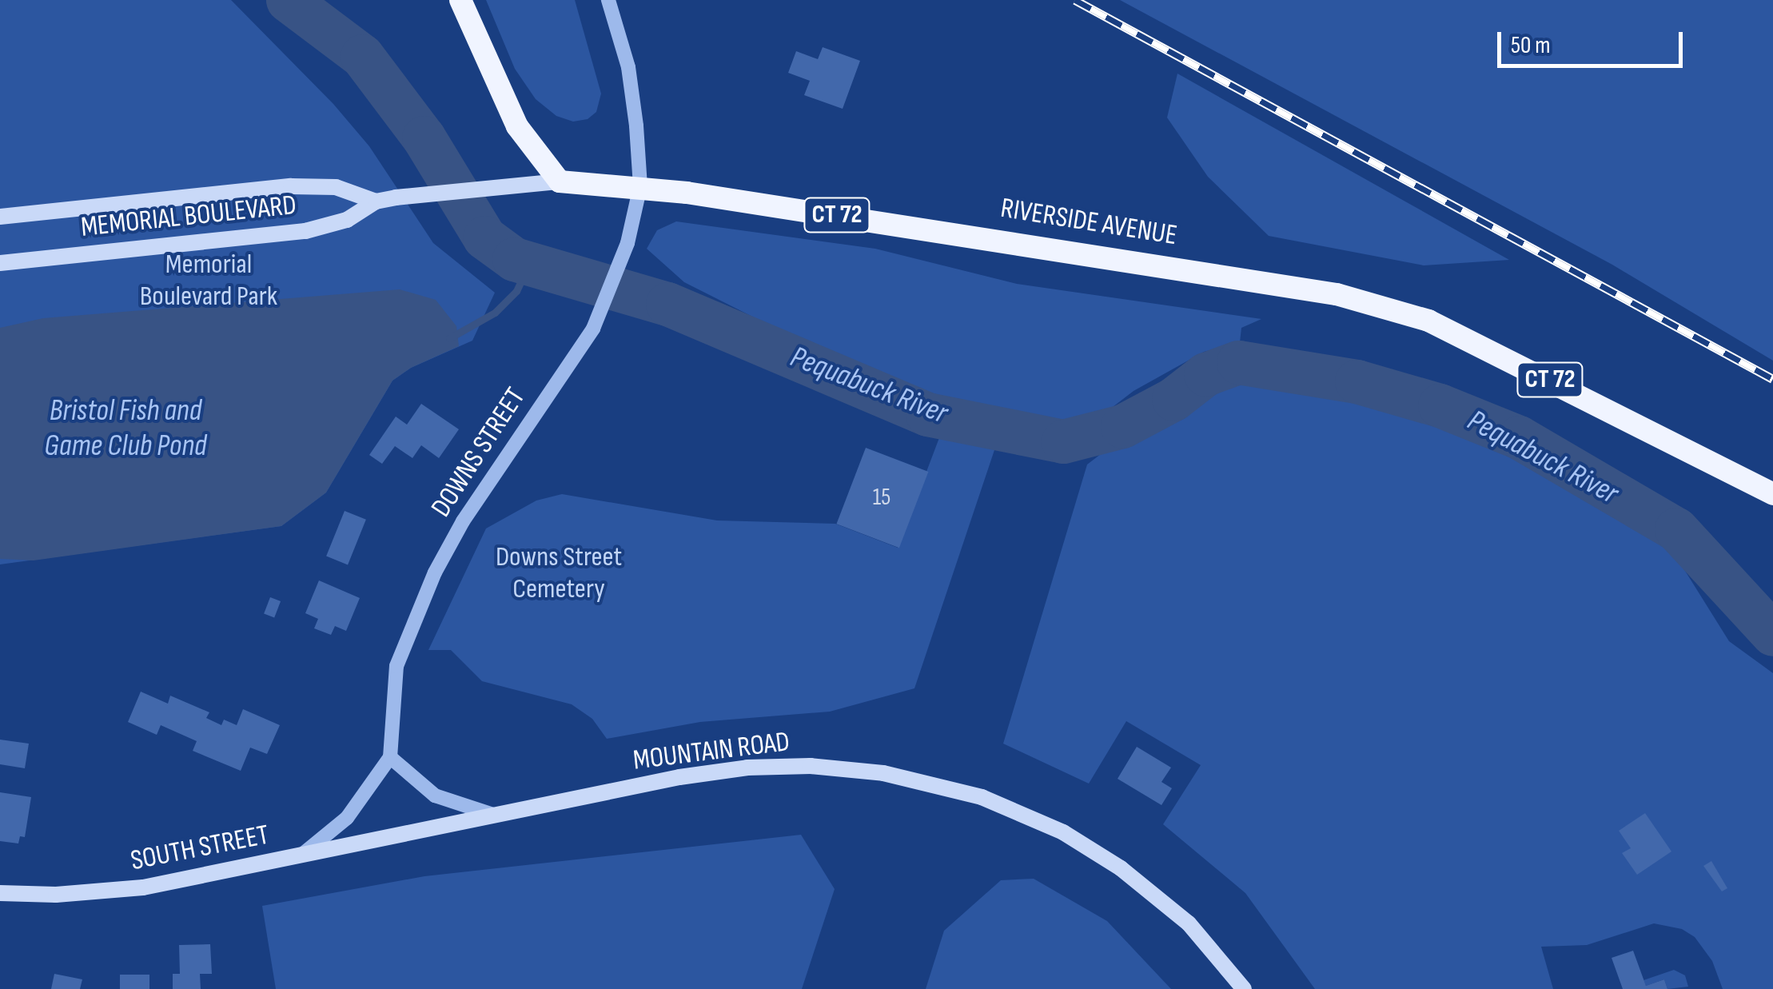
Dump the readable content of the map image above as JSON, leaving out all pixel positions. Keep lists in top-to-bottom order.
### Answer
{
  "streets": {
    "highway": ["CT 72", "RIVERSIDE AVENUE"],
    "main road": ["MEMORIAL BOULEVARD", "MOUNTAIN ROAD", "SOUTH STREET"],
    "street": ["DOWNS STREET"]
  },
  "crossings": [
    ["MEMORIAL BOULEVARD", "RIVERSIDE AVENUE"],
    ["RIVERSIDE AVENUE", "DOWNS STREET"],
    ["MOUNTAIN ROAD", "SOUTH STREET"]
  ],
  "water": ["Pequabuck River", "Bristol Fish and Game Club Pond"],
  "parks": ["Memorial Boulevard Park", "Downs Street Cemetery"],
  "house_numbers": ["15"],
  "scale_bar": "50 m"
}
